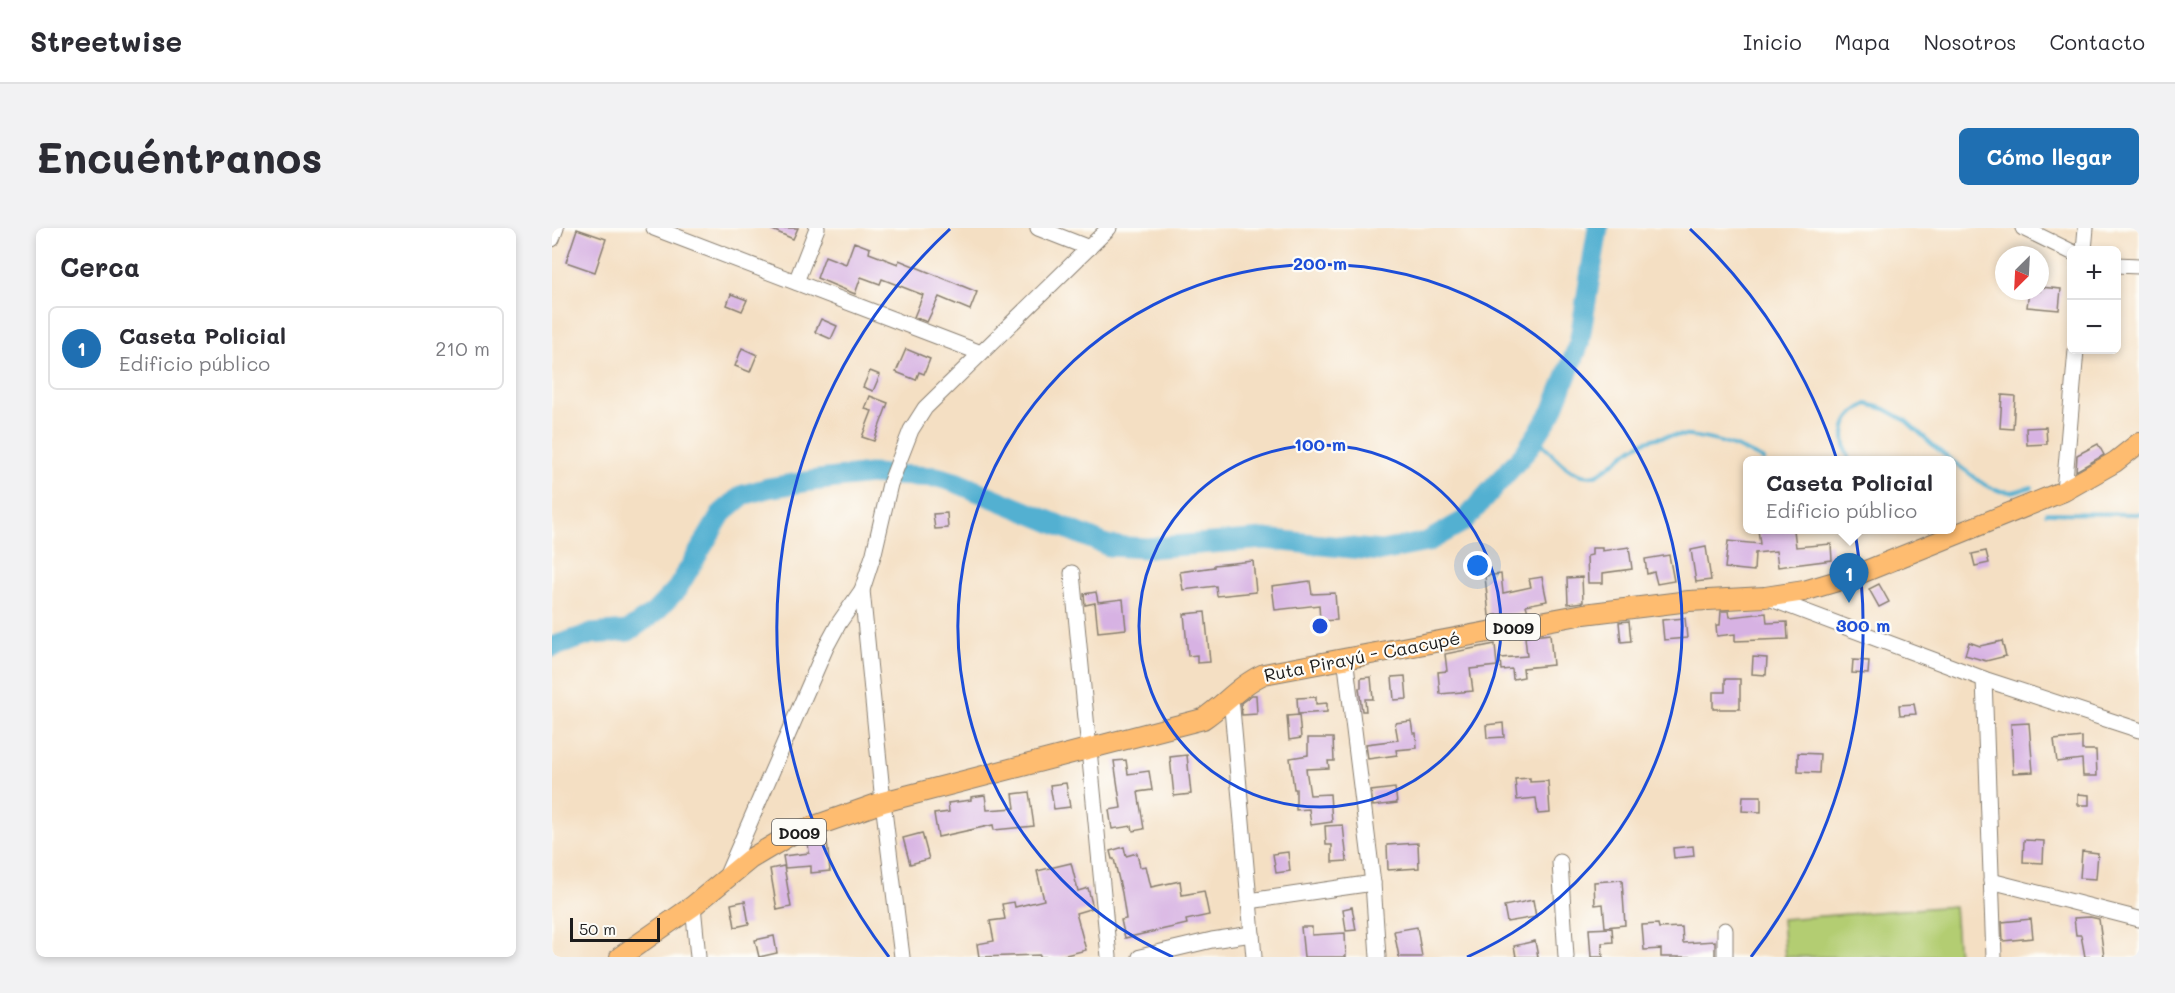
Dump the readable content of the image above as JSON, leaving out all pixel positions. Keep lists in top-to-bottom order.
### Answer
{
  "streets": {
    "main road": ["D009", "Ruta Pirayú - Caacupé"]
  },
  "scale_bar": "50 m",
  "north": "bottom left",
  "page": {
    "header": "Streetwise",
    "nav": [
      "Inicio",
      "Mapa",
      "Nosotros",
      "Contacto"
    ],
    "buttons": "Cómo llegar",
    "title": "Encuéntranos",
    "heading": "Cerca",
    "map_buttons": ["+", "−"],
    "list": [
      {
        "mark": "1",
        "name": "Caseta Policial",
        "note": "Edificio público",
        "value": "210 m"
      }
    ],
    "popup": ["Caseta Policial", "Edificio público"],
    "pins": "1",
    "scale": "50 m"
  },
  "rings": ["200 m", "100 m", "300 m"]
}
